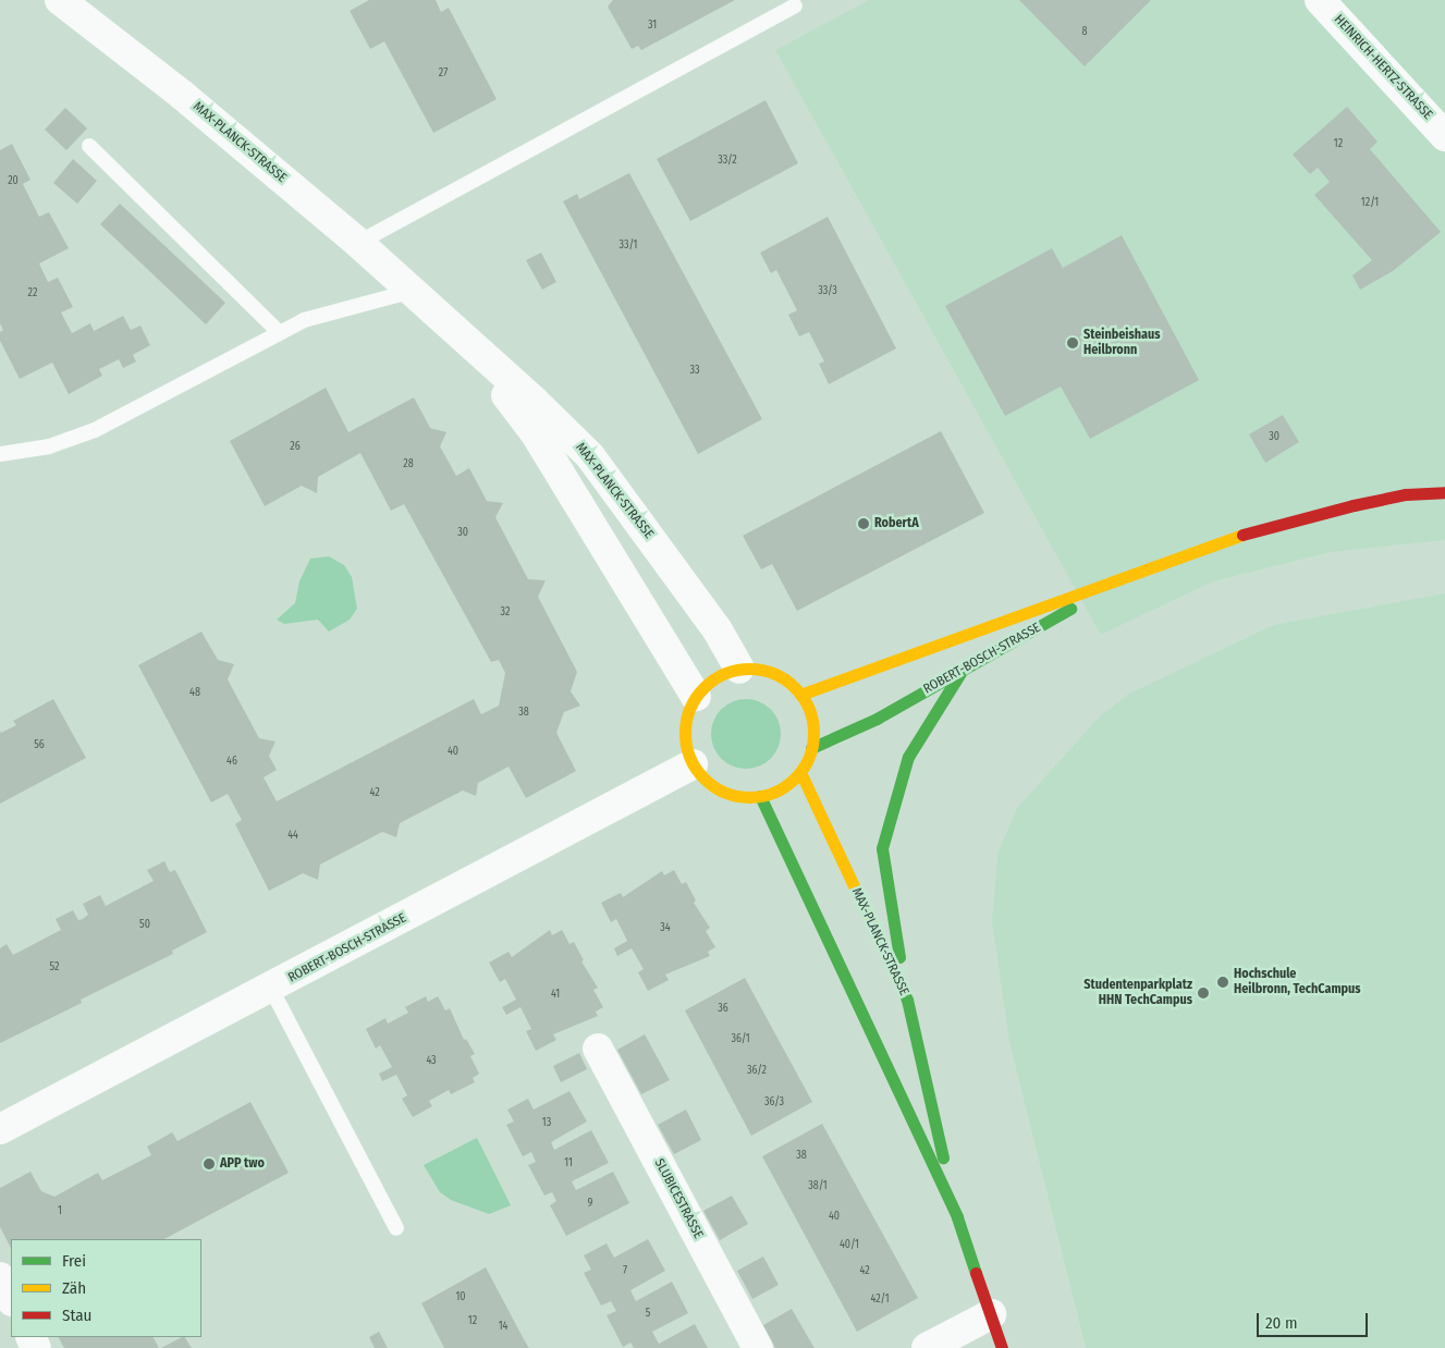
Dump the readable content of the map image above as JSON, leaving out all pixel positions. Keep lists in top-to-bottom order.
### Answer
{
  "streets": {
    "street": [
      "HEINRICH-HERTZ-STRASSE",
      "MAX-PLANCK-STRASSE",
      "ROBERT-BOSCH-STRASSE",
      "SLUBICESTRASSE"
    ]
  },
  "crossings": [
    ["MAX-PLANCK-STRASSE", "ROBERT-BOSCH-STRASSE"]
  ],
  "places": [
    "Steinbeishaus Heilbronn",
    "RobertA",
    "Hochschule Heilbronn, TechCampus",
    "Studentenparkplatz HHN TechCampus",
    "APP two"
  ],
  "house_numbers": [
    "31",
    "8",
    "27",
    "12",
    "33/2",
    "20",
    "12/1",
    "33/1",
    "33/3",
    "22",
    "33",
    "30",
    "26",
    "28",
    "30",
    "32",
    "48",
    "38",
    "56",
    "40",
    "46",
    "42",
    "44",
    "50",
    "34",
    "52",
    "41",
    "36",
    "36/1",
    "43",
    "36/2",
    "36/3",
    "13",
    "38",
    "11",
    "38/1",
    "9",
    "1",
    "40",
    "40/1",
    "7",
    "42",
    "10",
    "42/1",
    "5",
    "12",
    "14"
  ],
  "legend": ["Frei", "Zäh", "Stau"],
  "scale_bar": "20 m"
}
